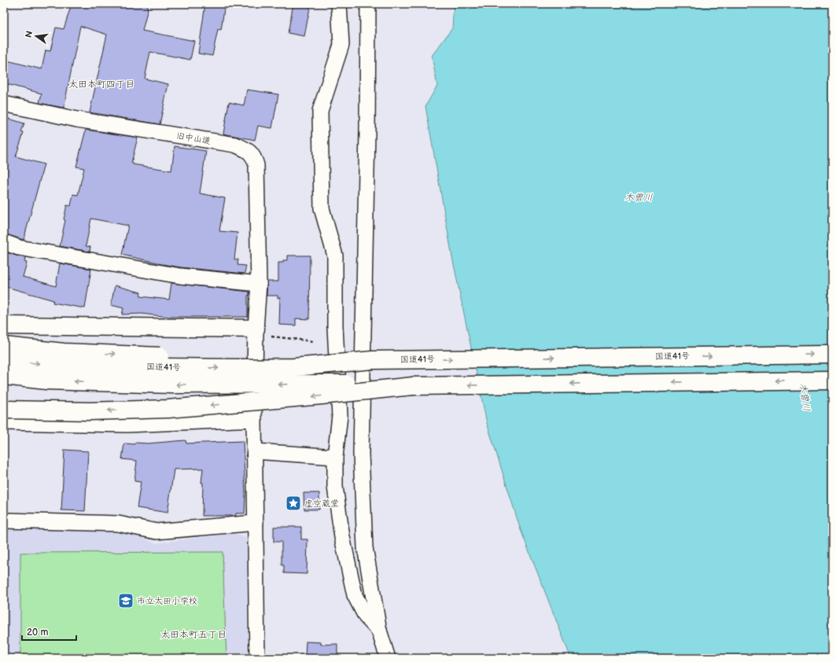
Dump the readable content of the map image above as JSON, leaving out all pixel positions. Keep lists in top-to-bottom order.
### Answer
{
  "streets": {
    "main road": ["国道41号"],
    "street": ["旧中山道"]
  },
  "districts": ["太田本町四丁目", "太田本町五丁目"],
  "water": ["木曽川"],
  "places": {
    "place": ["虚空蔵堂"],
    "school or university": ["市立太田小学校"]
  },
  "scale_bar": "20 m",
  "north": "left"
}
